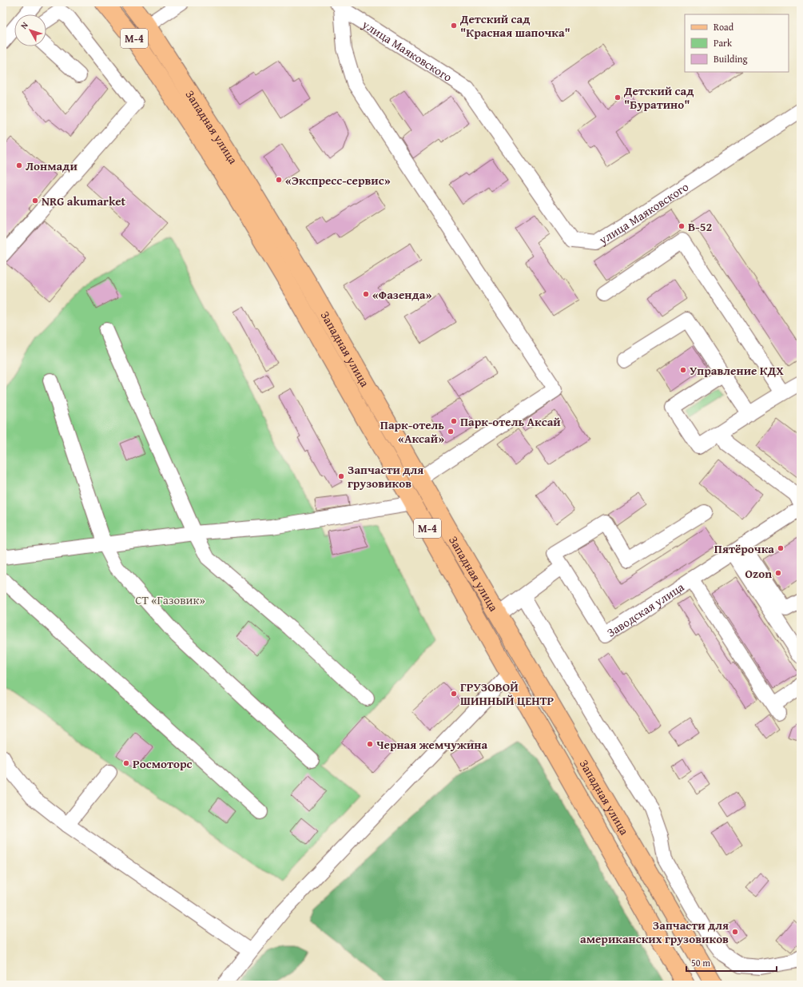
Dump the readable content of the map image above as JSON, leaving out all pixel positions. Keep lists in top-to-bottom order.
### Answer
{
  "streets": {
    "main road": ["М-4", "Западная улица"],
    "street": ["улица Маяковского", "Заводская улица"]
  },
  "crossings": [
    ["улица Маяковского", "Западная улица"]
  ],
  "parks": ["СТ «Газовик»"],
  "places": [
    "Детский сад \"Красная шапочка\"",
    "Детский сад \"Буратино\"",
    "Лонмади",
    "«Экспресс-сервис»",
    "NRG akumarket",
    "В-52",
    "«Фазенда»",
    "Управление КДХ",
    "Парк-отель Аксай",
    "Парк-отель «Аксай»",
    "Запчасти для грузовиков",
    "Пятёрочка",
    "Ozon",
    "ГРУЗОВОЙ ШИННЫЙ ЦЕНТР",
    "Черная жемчужина",
    "Росмоторс",
    "Запчасти для американских грузовиков"
  ],
  "legend": ["Road", "Park", "Building"],
  "scale_bar": "50 m",
  "north": "top left"
}
